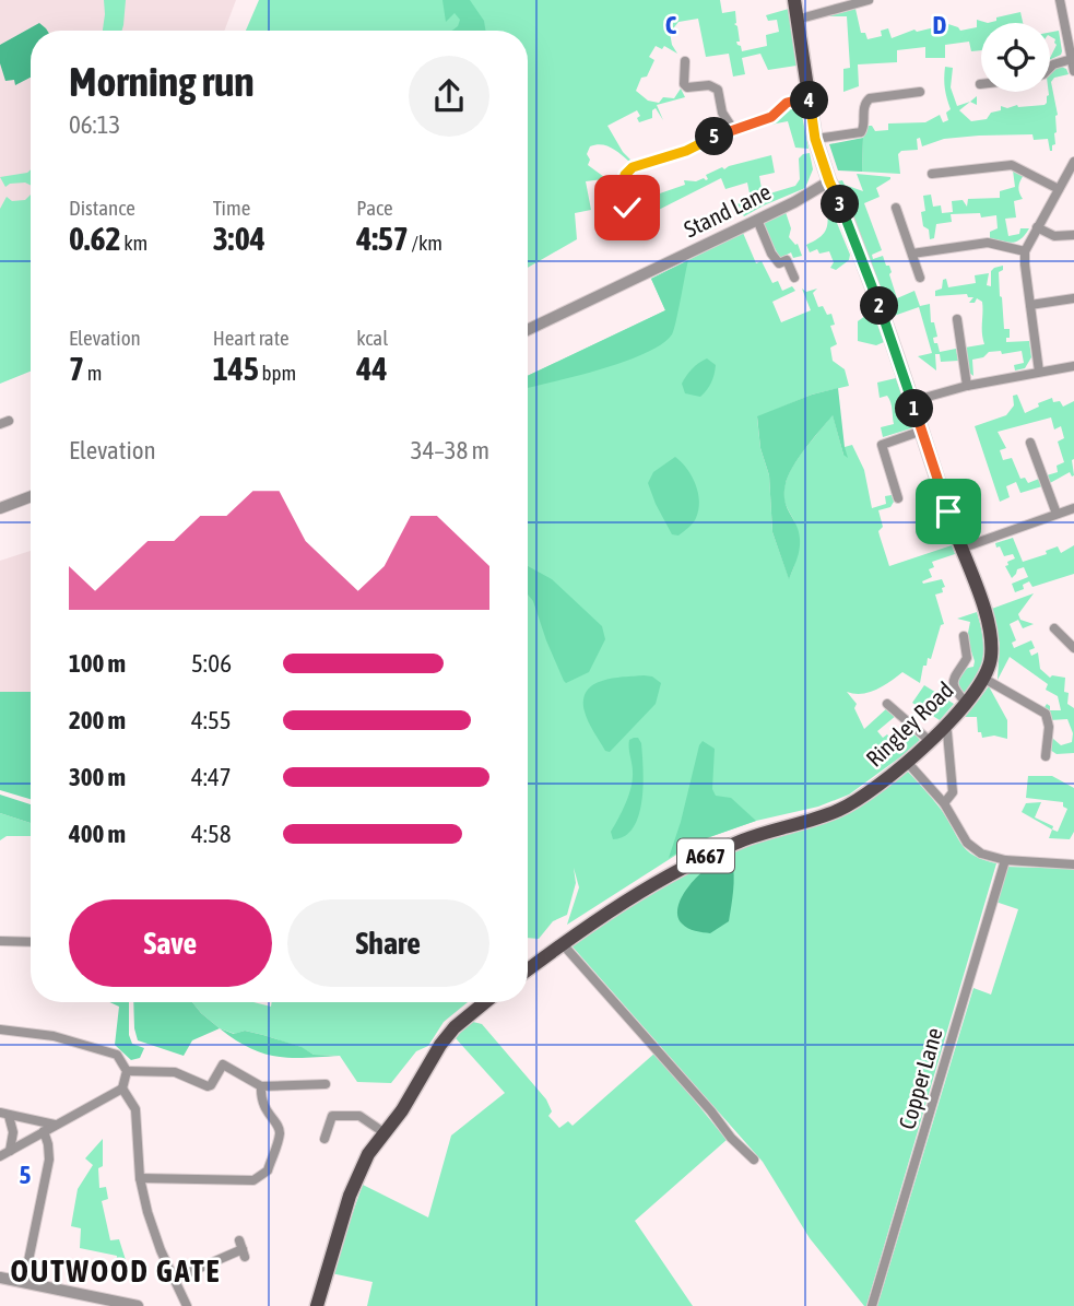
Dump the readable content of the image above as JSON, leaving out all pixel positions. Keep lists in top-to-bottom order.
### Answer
{
  "streets": {
    "main road": ["Ringley Road", "A667"],
    "street": ["Stand Lane", "Copper Lane"]
  },
  "crossings": [
    ["Stand Lane", "Ringley Road"]
  ],
  "districts": ["OUTWOOD GATE"],
  "page": {
    "heading": ["Morning run", "06:13"],
    "pins": [
      "4",
      "5",
      "3",
      "2",
      "1"
    ],
    "stats": [
      ["Distance", "0.62 km"],
      ["Time", "3:04"],
      ["Pace", "4:57 /km"],
      ["Elevation", "7 m"],
      ["Heart rate", "145 bpm"],
      ["kcal", "44"]
    ],
    "chart": ["Elevation", "34–38 m"],
    "list": [
      {
        "name": "100 m",
        "note": "5:06"
      },
      {
        "name": "200 m",
        "note": "4:55"
      },
      {
        "name": "300 m",
        "note": "4:47"
      },
      {
        "name": "400 m",
        "note": "4:58"
      }
    ],
    "buttons": ["Save", "Share"]
  },
  "grid": {
    "columns": ["C", "D"],
    "rows": ["5"]
  }
}
